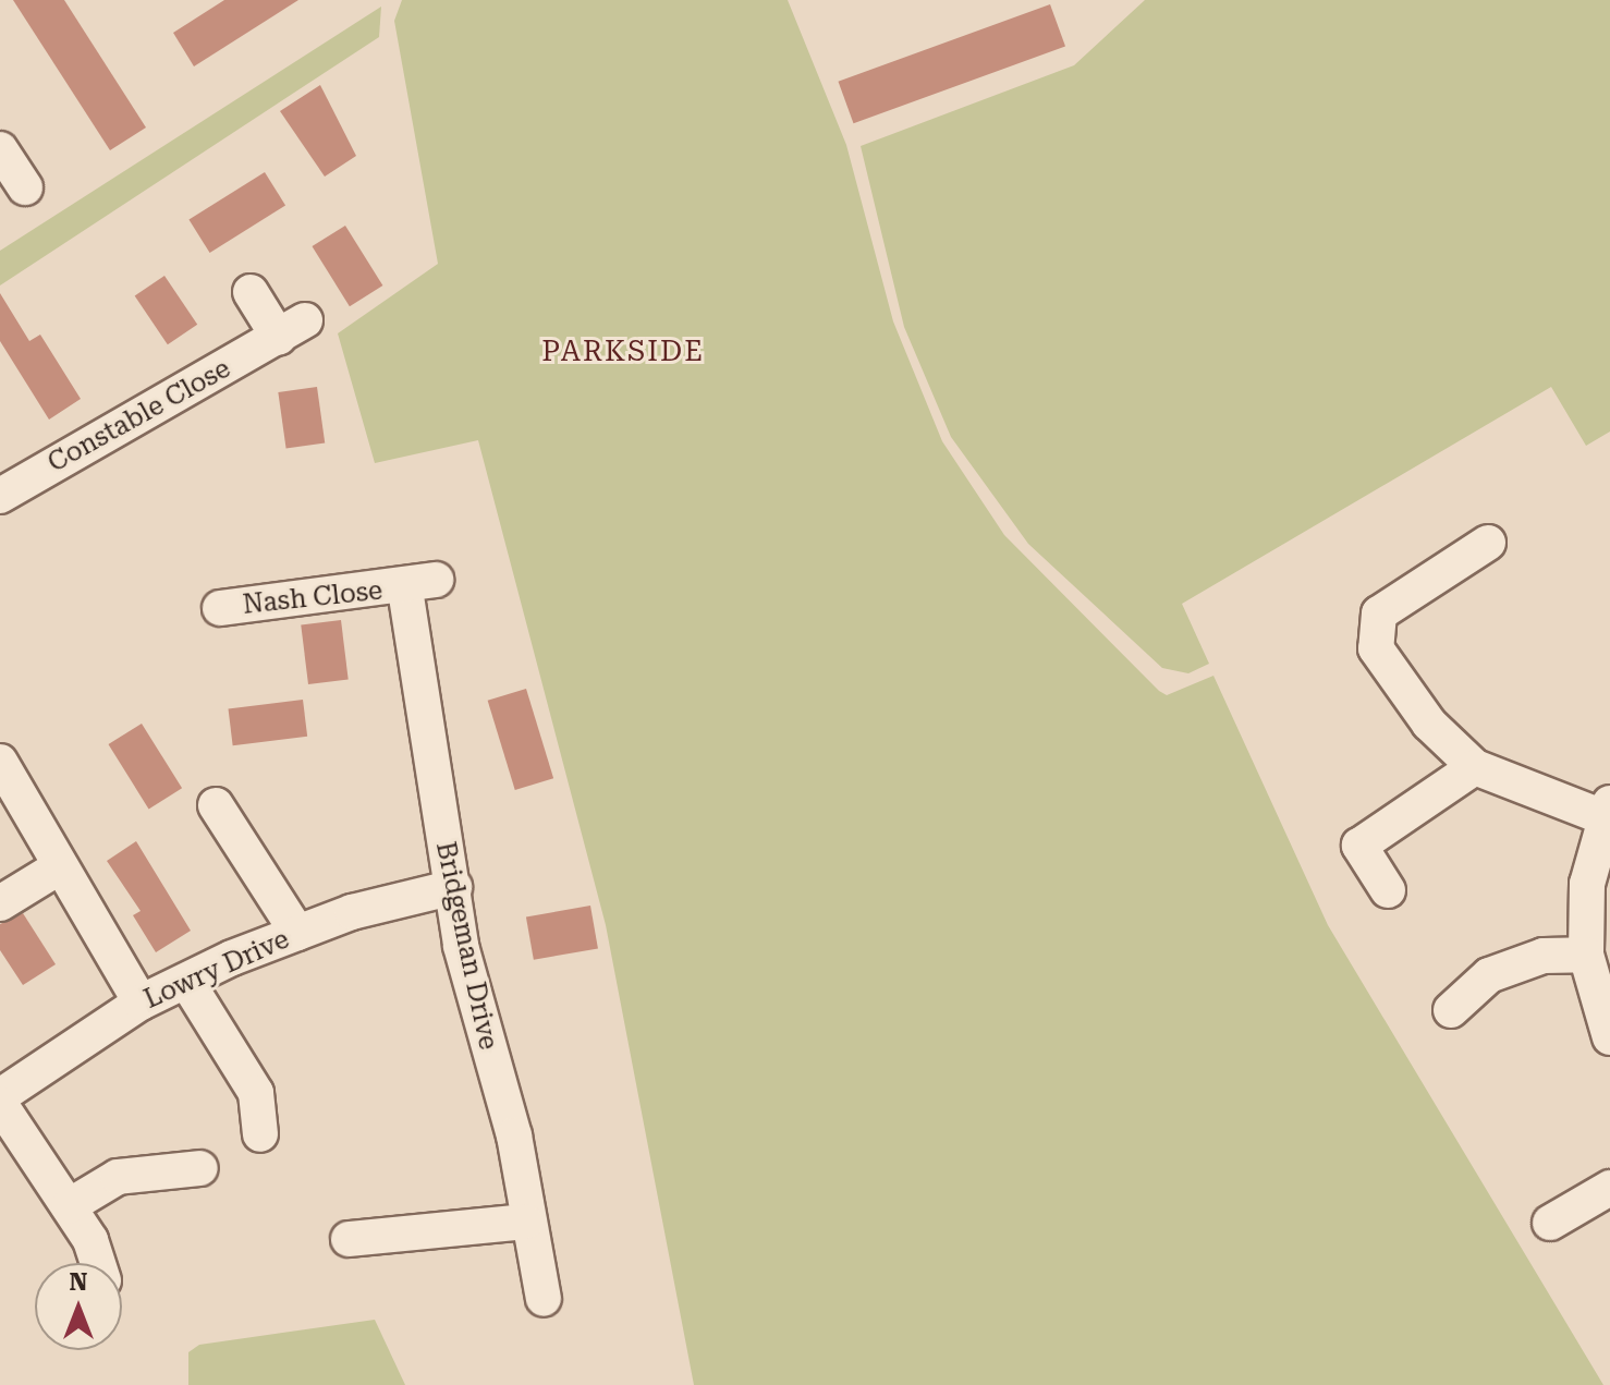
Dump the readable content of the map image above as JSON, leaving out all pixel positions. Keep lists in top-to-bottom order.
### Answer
{
  "streets": {
    "street": [
      "Constable Close",
      "Nash Close",
      "Bridgeman Drive",
      "Lowry Drive"
    ]
  },
  "crossings": [
    ["Nash Close", "Bridgeman Drive"],
    ["Bridgeman Drive", "Lowry Drive"]
  ],
  "districts": ["PARKSIDE"],
  "north": "top"
}
